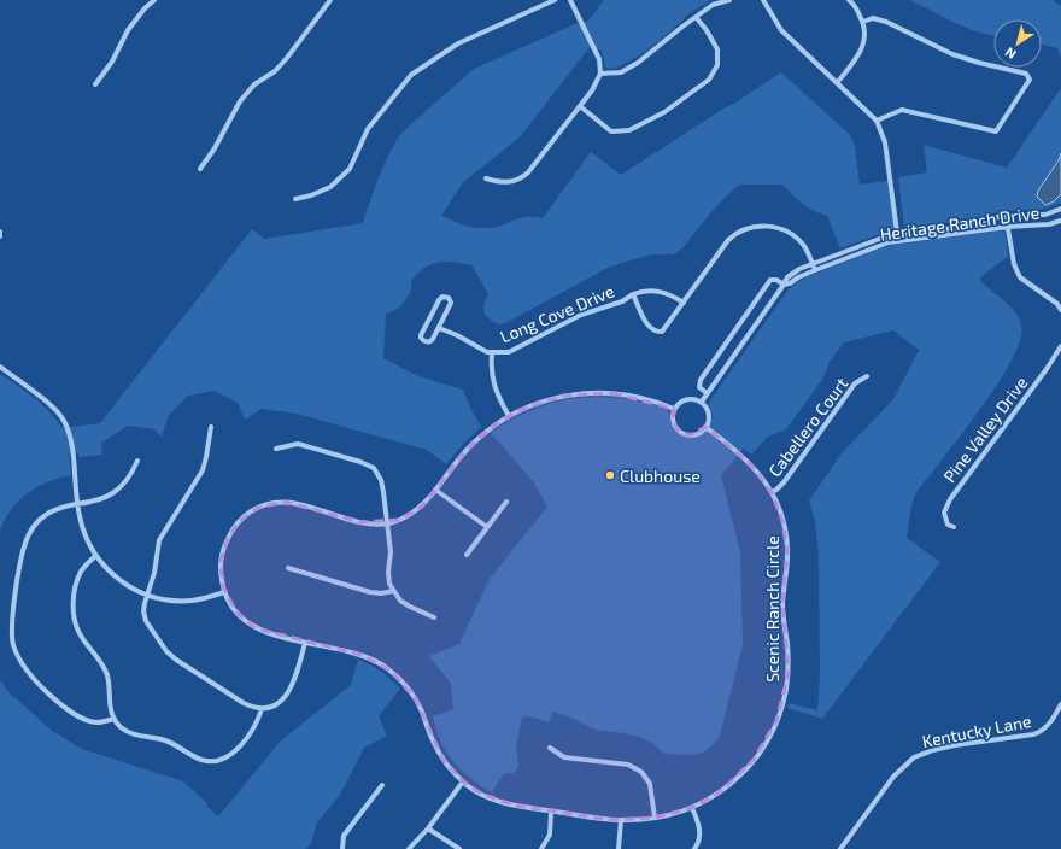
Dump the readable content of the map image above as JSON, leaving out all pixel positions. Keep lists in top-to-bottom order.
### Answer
{
  "streets": {
    "street": [
      "Heritage Ranch Drive",
      "Long Cove Drive",
      "Cabellero Court",
      "Pine Valley Drive",
      "Scenic Ranch Circle",
      "Kentucky Lane"
    ]
  },
  "crossings": [
    ["Heritage Ranch Drive", "Long Cove Drive"],
    ["Heritage Ranch Drive", "Scenic Ranch Circle"],
    ["Cabellero Court", "Scenic Ranch Circle"]
  ],
  "places": ["Clubhouse"],
  "north": "bottom left"
}
